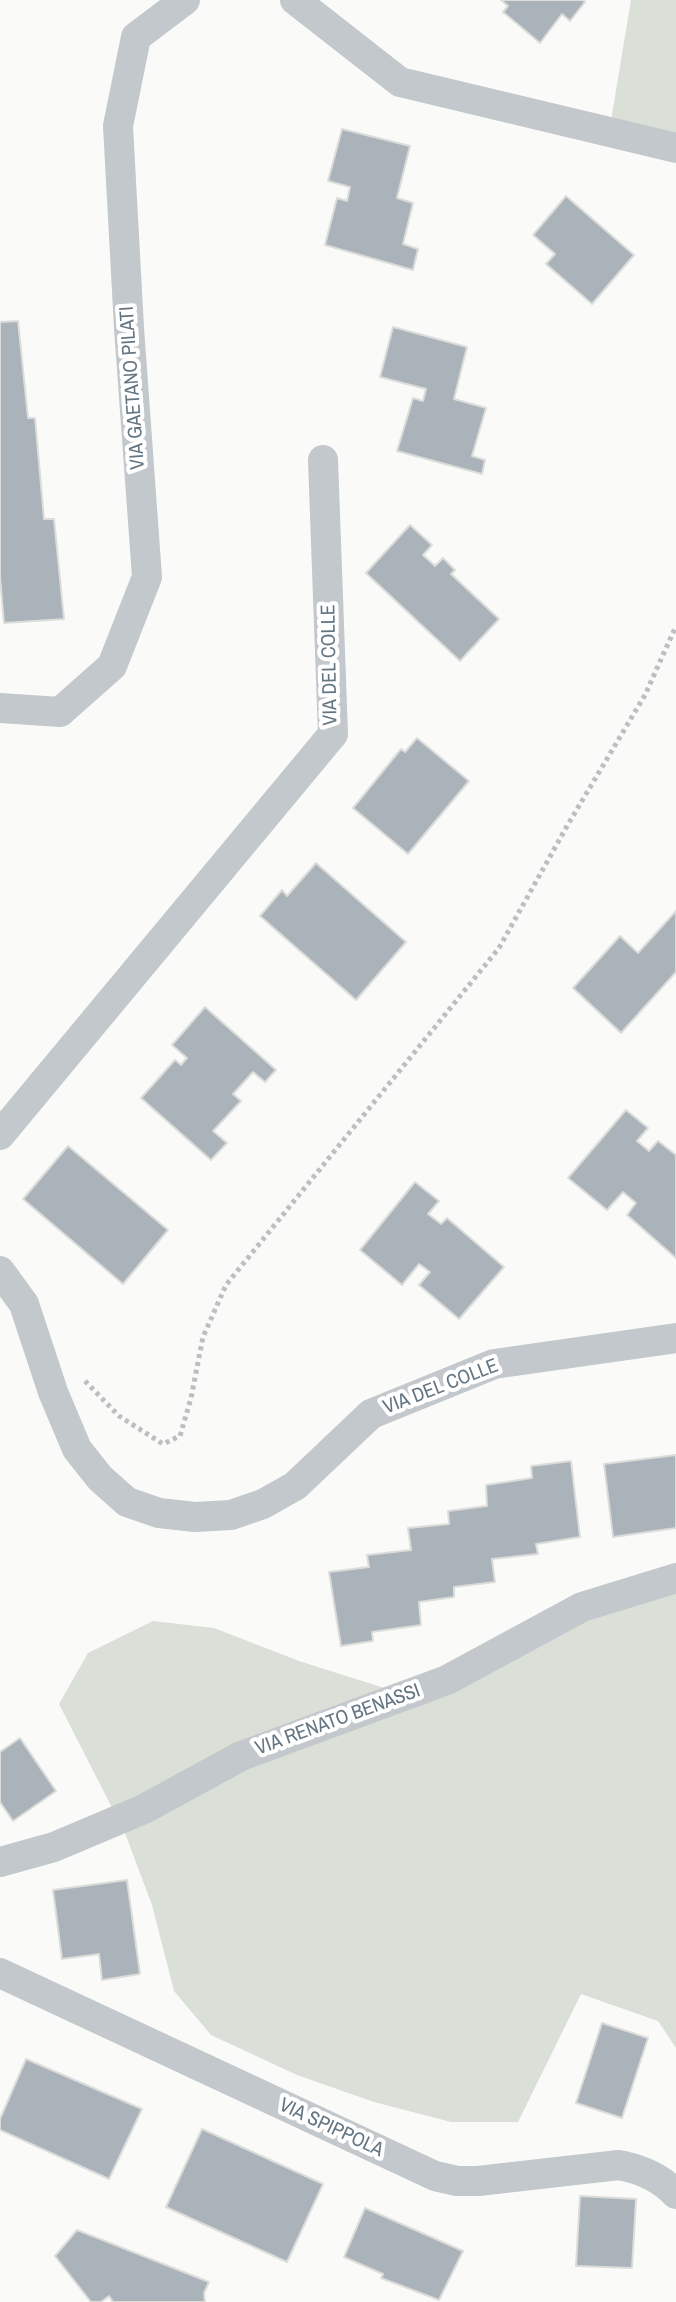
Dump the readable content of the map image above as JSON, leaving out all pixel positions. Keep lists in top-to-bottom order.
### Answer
{
  "streets": {
    "street": [
      "VIA GAETANO PILATI",
      "VIA DEL COLLE",
      "VIA RENATO BENASSI",
      "VIA SPIPPOLA"
    ]
  }
}
